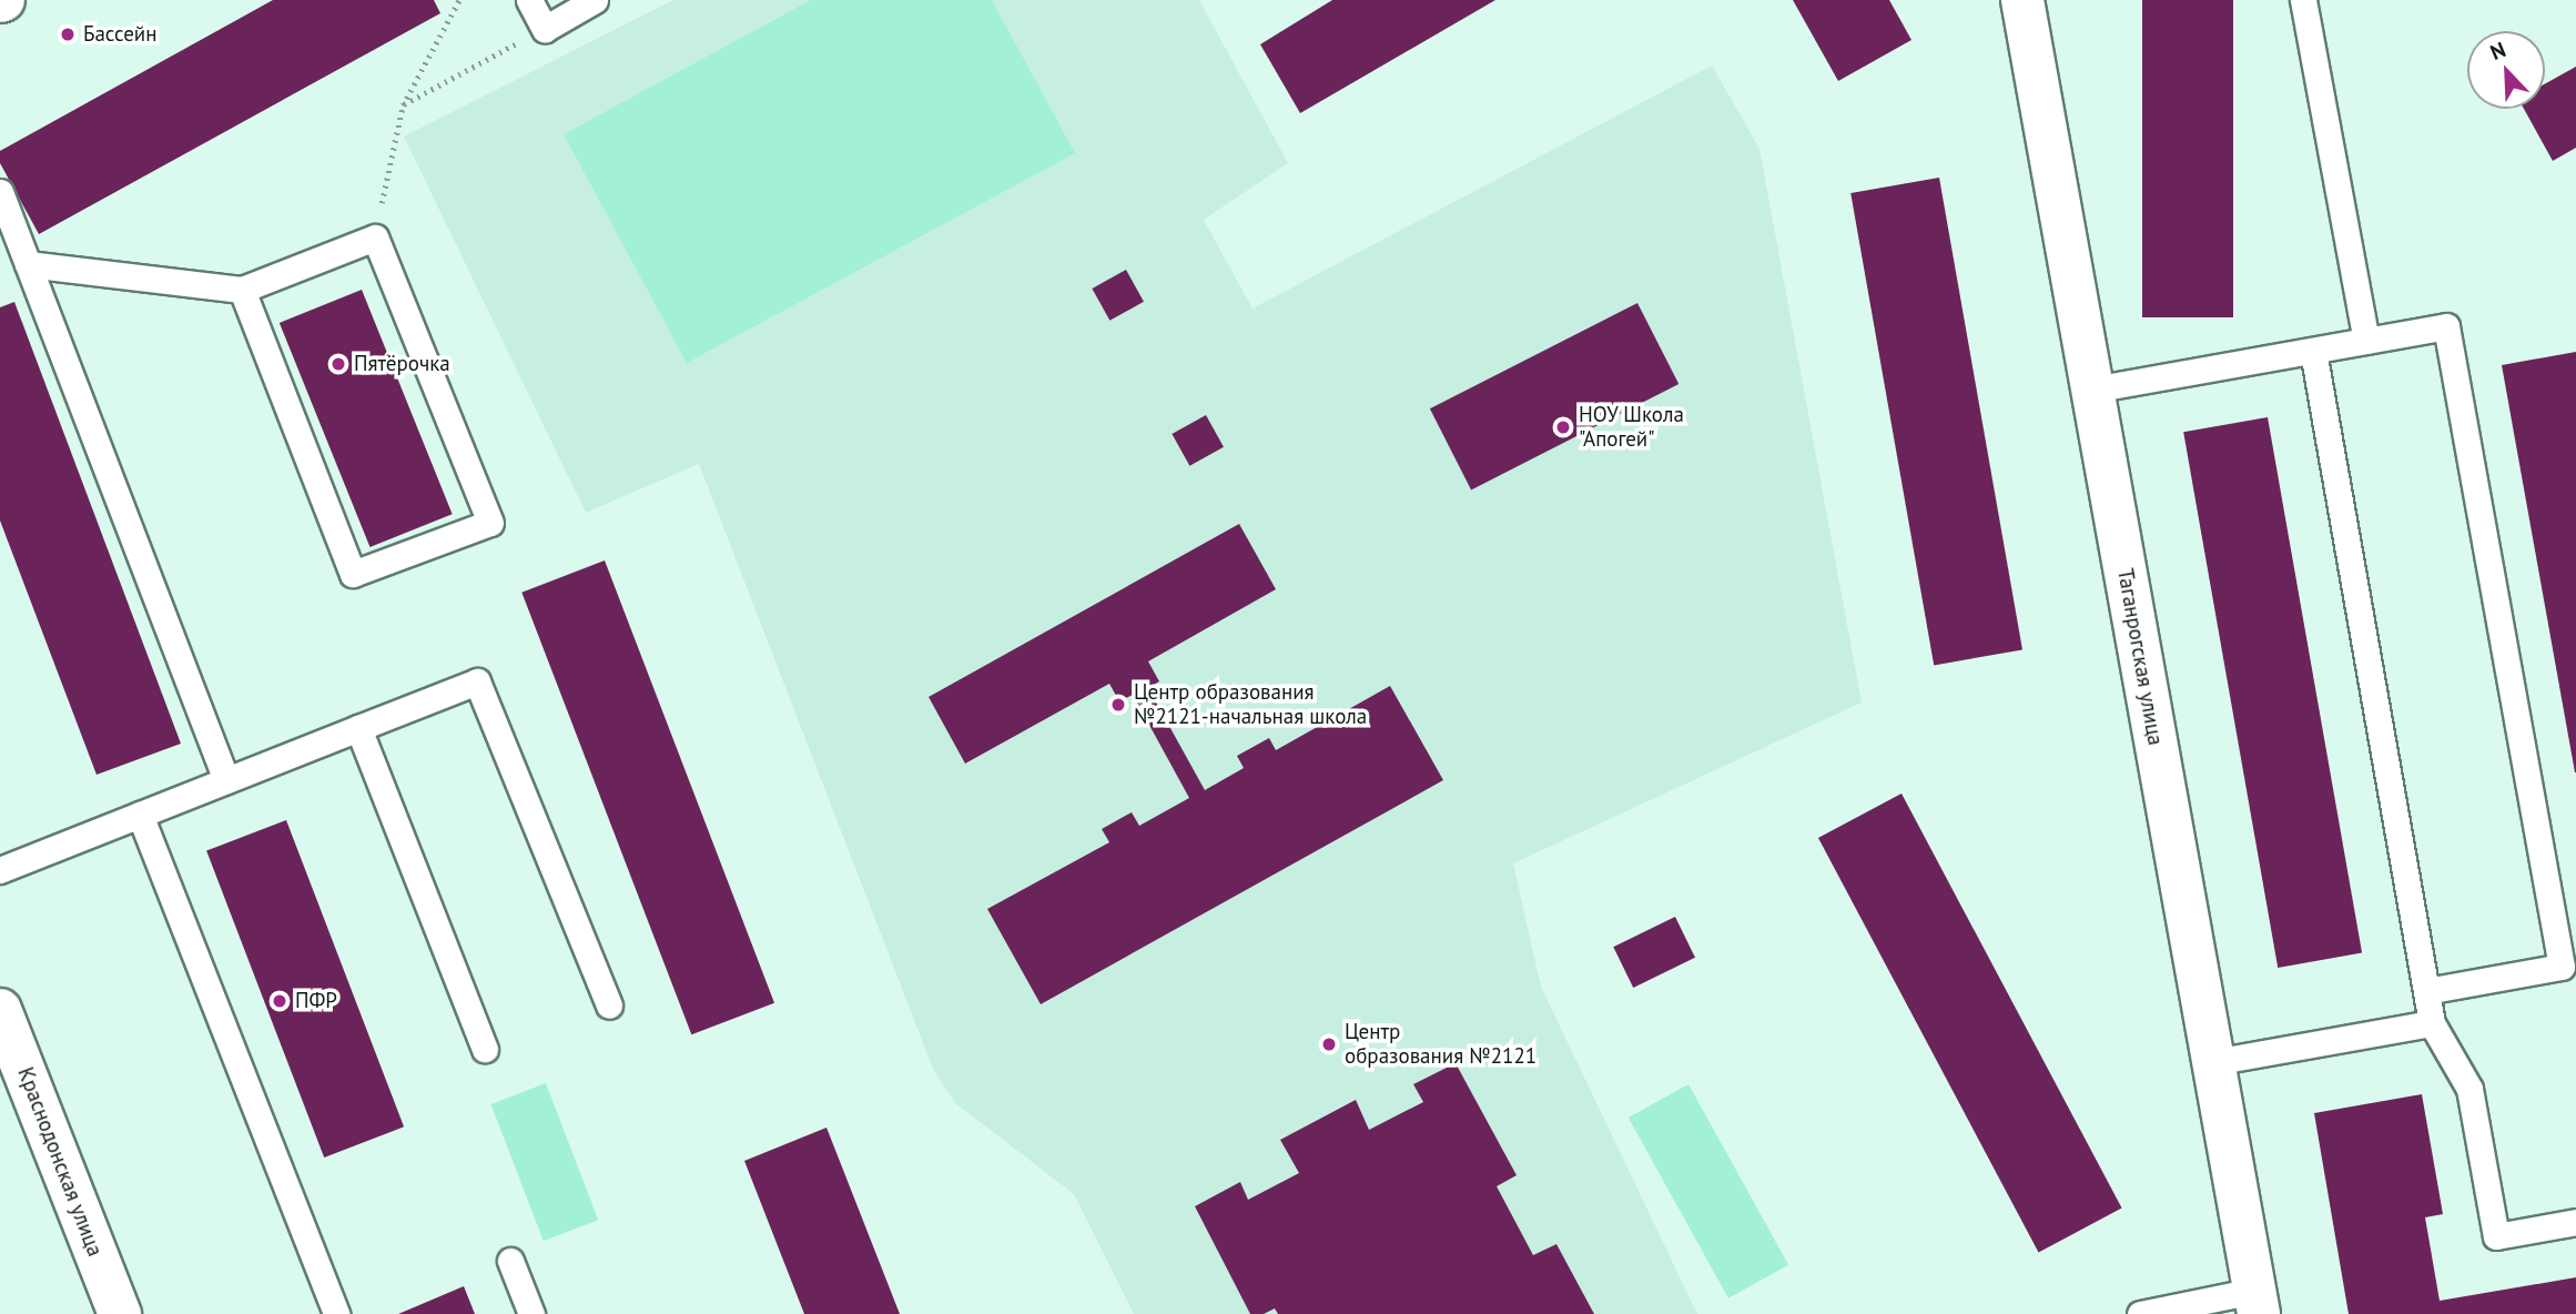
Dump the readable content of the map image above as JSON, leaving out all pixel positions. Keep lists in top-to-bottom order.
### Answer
{
  "streets": {
    "street": ["Таганрогская улица", "Краснодонская улица"]
  },
  "places": [
    "Бассейн",
    "Пятёрочка",
    "НОУ Школа \"Апогей\"",
    "Центр образования №2121-начальная школа",
    "ПФР",
    "Центр образования №2121"
  ],
  "north": "top left"
}
